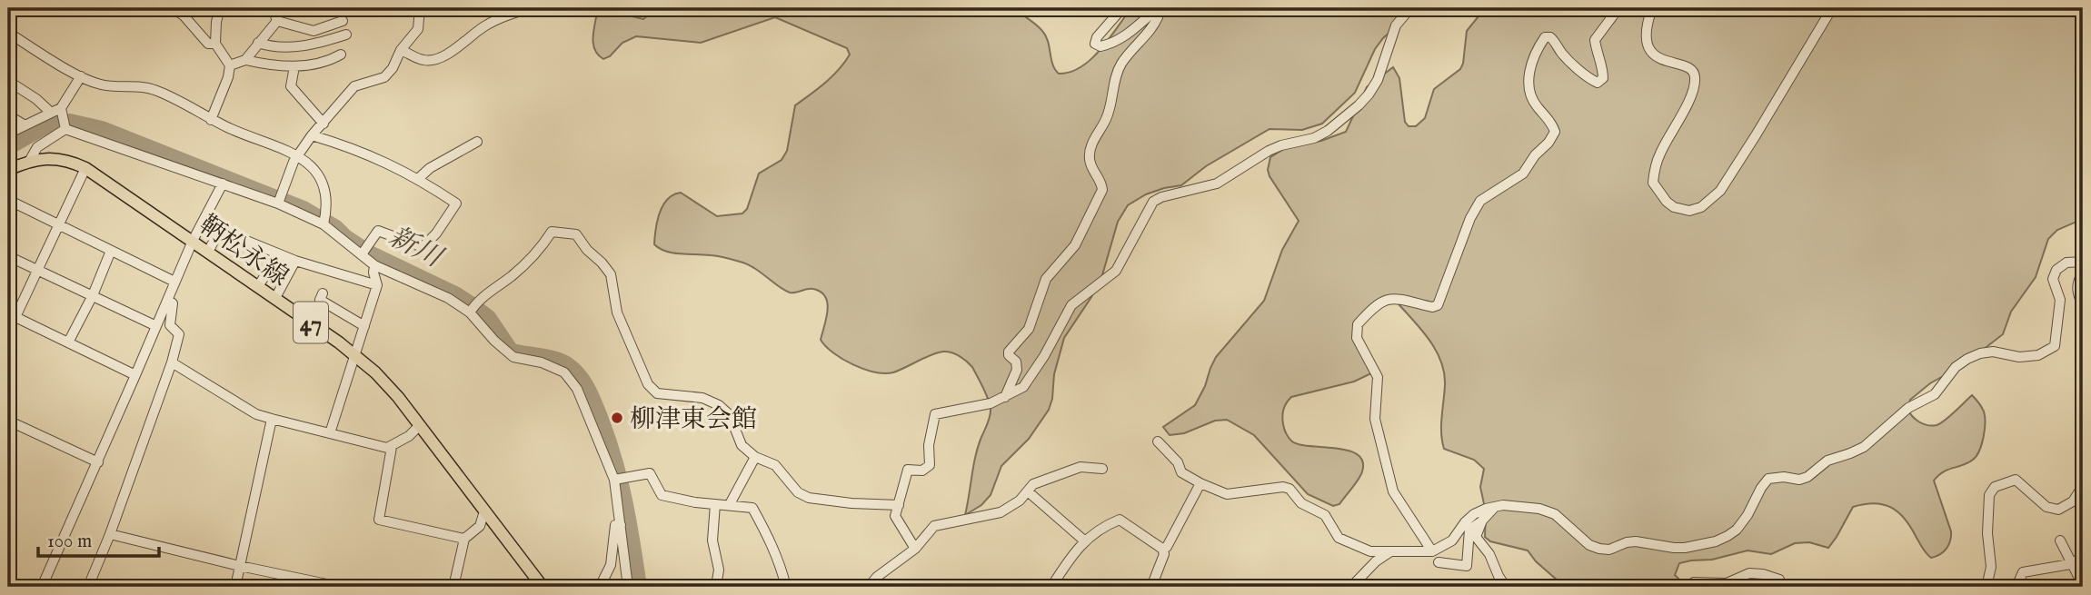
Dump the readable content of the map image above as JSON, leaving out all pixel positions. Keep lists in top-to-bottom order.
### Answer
{
  "streets": {
    "main road": ["鞆松永線", "47"]
  },
  "water": ["新川"],
  "places": ["柳津東会館"],
  "scale_bar": "100 m"
}
